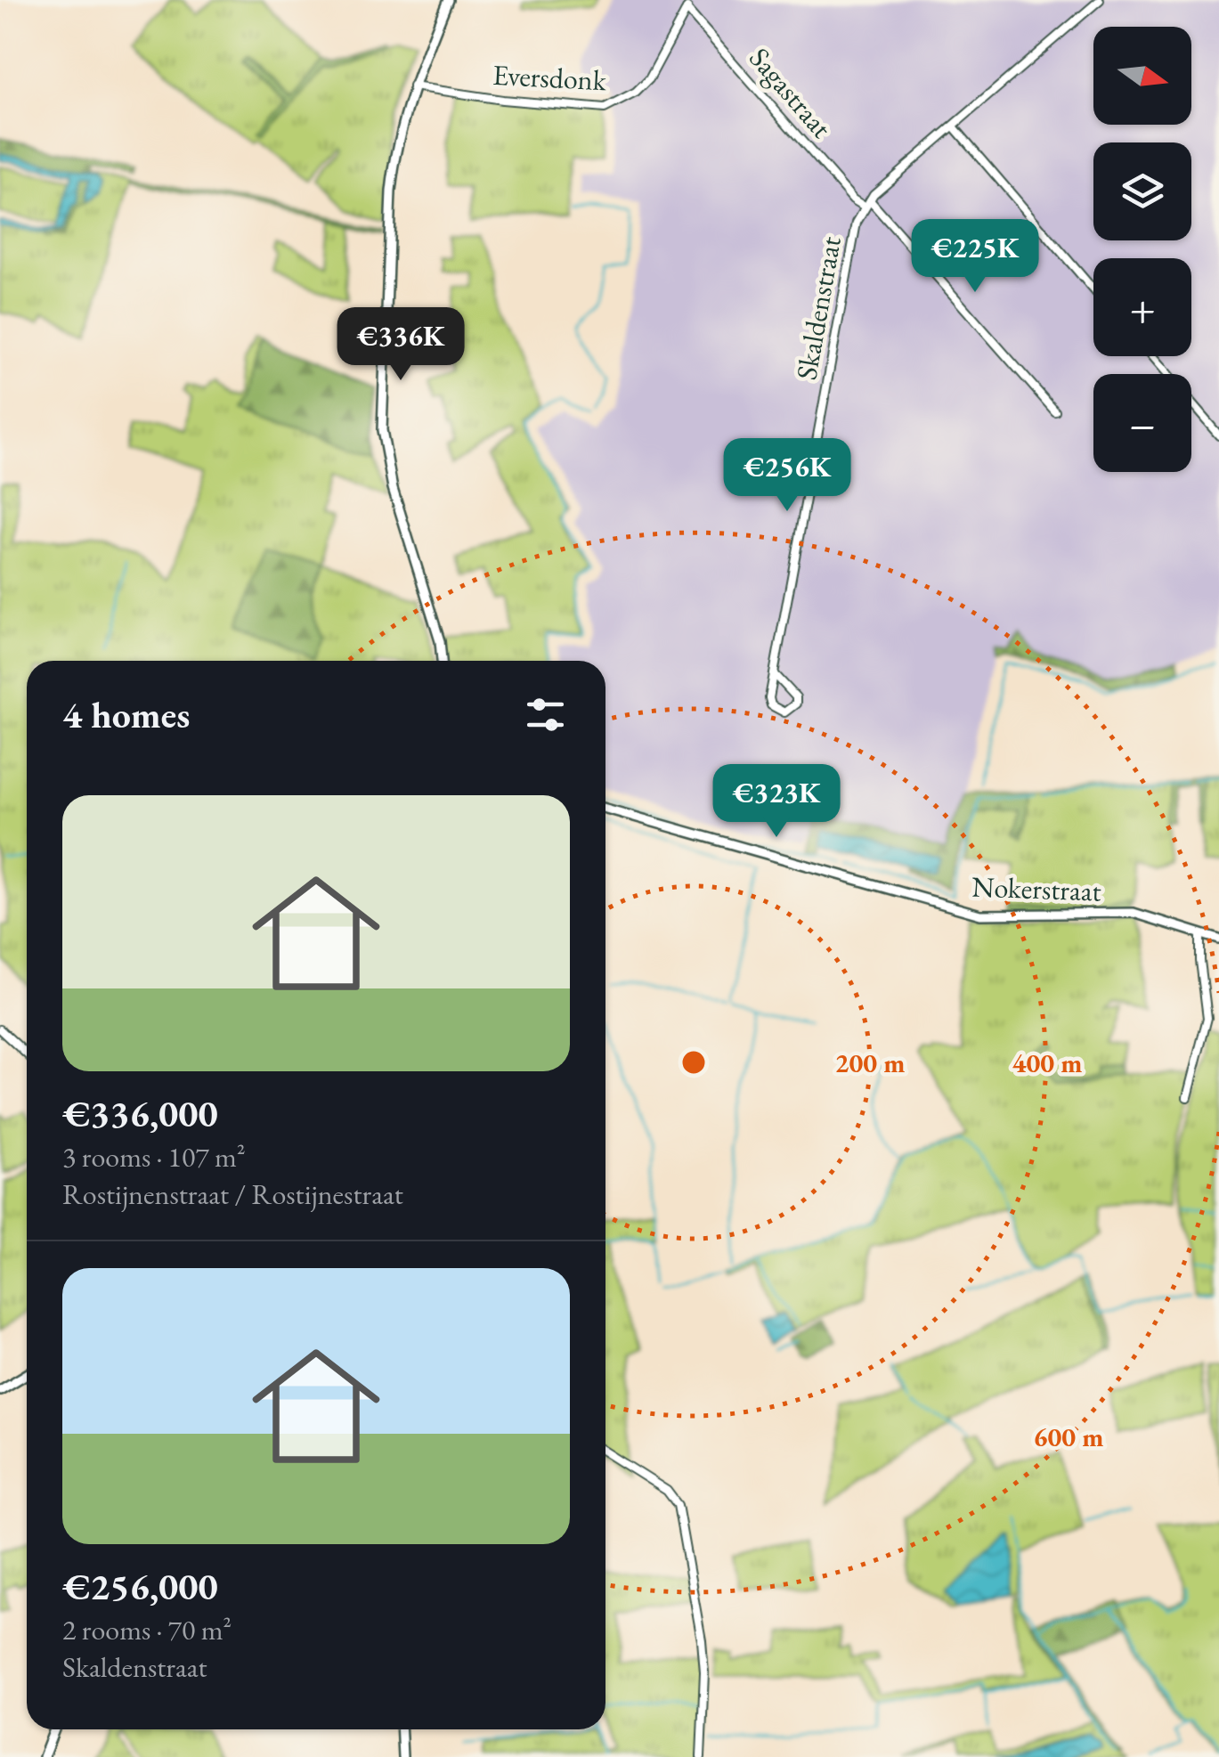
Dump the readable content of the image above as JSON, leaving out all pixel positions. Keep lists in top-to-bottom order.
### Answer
{
  "streets": {
    "street": [
      "Eversdonk",
      "Sagastraat",
      "Skaldenstraat",
      "Nokerstraat"
    ]
  },
  "crossings": [
    ["Eversdonk", "Sagastraat"],
    ["Sagastraat", "Skaldenstraat"]
  ],
  "north": "right",
  "page": {
    "map_buttons": ["+", "−"],
    "price": [
      "€225K",
      "€336K",
      "€256K",
      "€323K"
    ],
    "heading": "4 homes",
    "list": [
      {
        "name": "€336,000",
        "note": "3 rooms · 107 m² · Rostijnenstraat / Rostijnestraat"
      },
      {
        "name": "€256,000",
        "note": "2 rooms · 70 m² · Skaldenstraat"
      }
    ]
  },
  "rings": ["200 m", "400 m", "600 m"]
}
